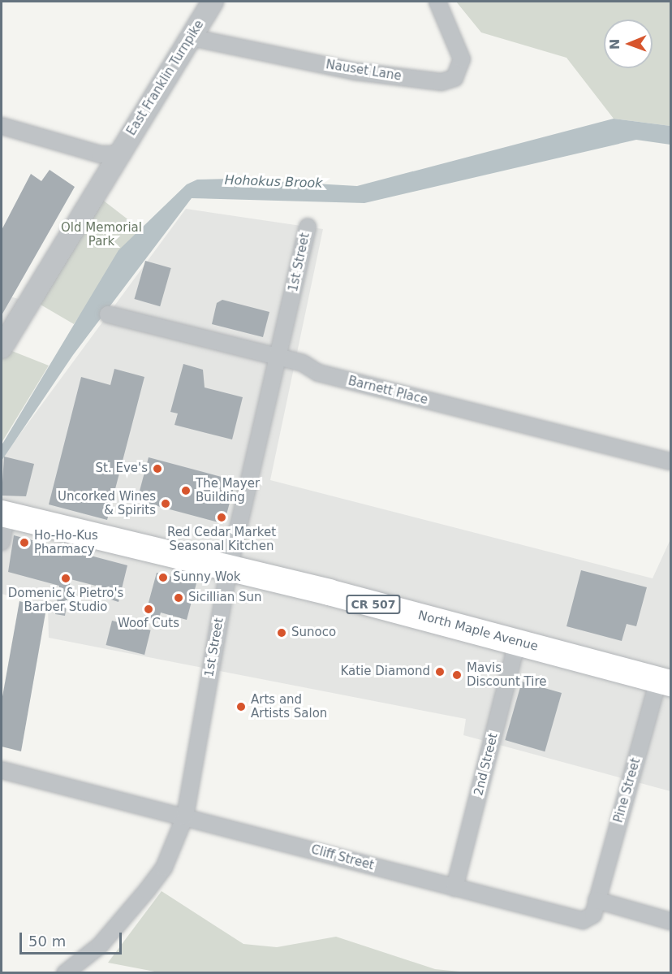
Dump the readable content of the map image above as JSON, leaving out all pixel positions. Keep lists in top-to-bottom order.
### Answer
{
  "streets": {
    "main road": ["CR 507", "North Maple Avenue"],
    "street": [
      "Nauset Lane",
      "East Franklin Turnpike",
      "1st Street",
      "Barnett Place",
      "2nd Street",
      "Pine Street",
      "Cliff Street"
    ]
  },
  "crossings": [
    ["Nauset Lane", "East Franklin Turnpike"],
    ["1st Street", "Barnett Place"],
    ["1st Street", "North Maple Avenue"],
    ["1st Street", "Cliff Street"],
    ["North Maple Avenue", "2nd Street"],
    ["North Maple Avenue", "Pine Street"],
    ["2nd Street", "Cliff Street"],
    ["Pine Street", "Cliff Street"]
  ],
  "water": ["Hohokus Brook"],
  "parks": ["Old Memorial Park"],
  "places": [
    "St. Eve's",
    "The Mayer Building",
    "Uncorked Wines & Spirits",
    "Red Cedar Market Seasonal Kitchen",
    "Ho-Ho-Kus Pharmacy",
    "Sunny Wok",
    "Domenic & Pietro's Barber Studio",
    "Sicillian Sun",
    "Woof Cuts",
    "Sunoco",
    "Katie Diamond",
    "Mavis Discount Tire",
    "Arts and Artists Salon"
  ],
  "scale_bar": "50 m",
  "north": "left"
}
